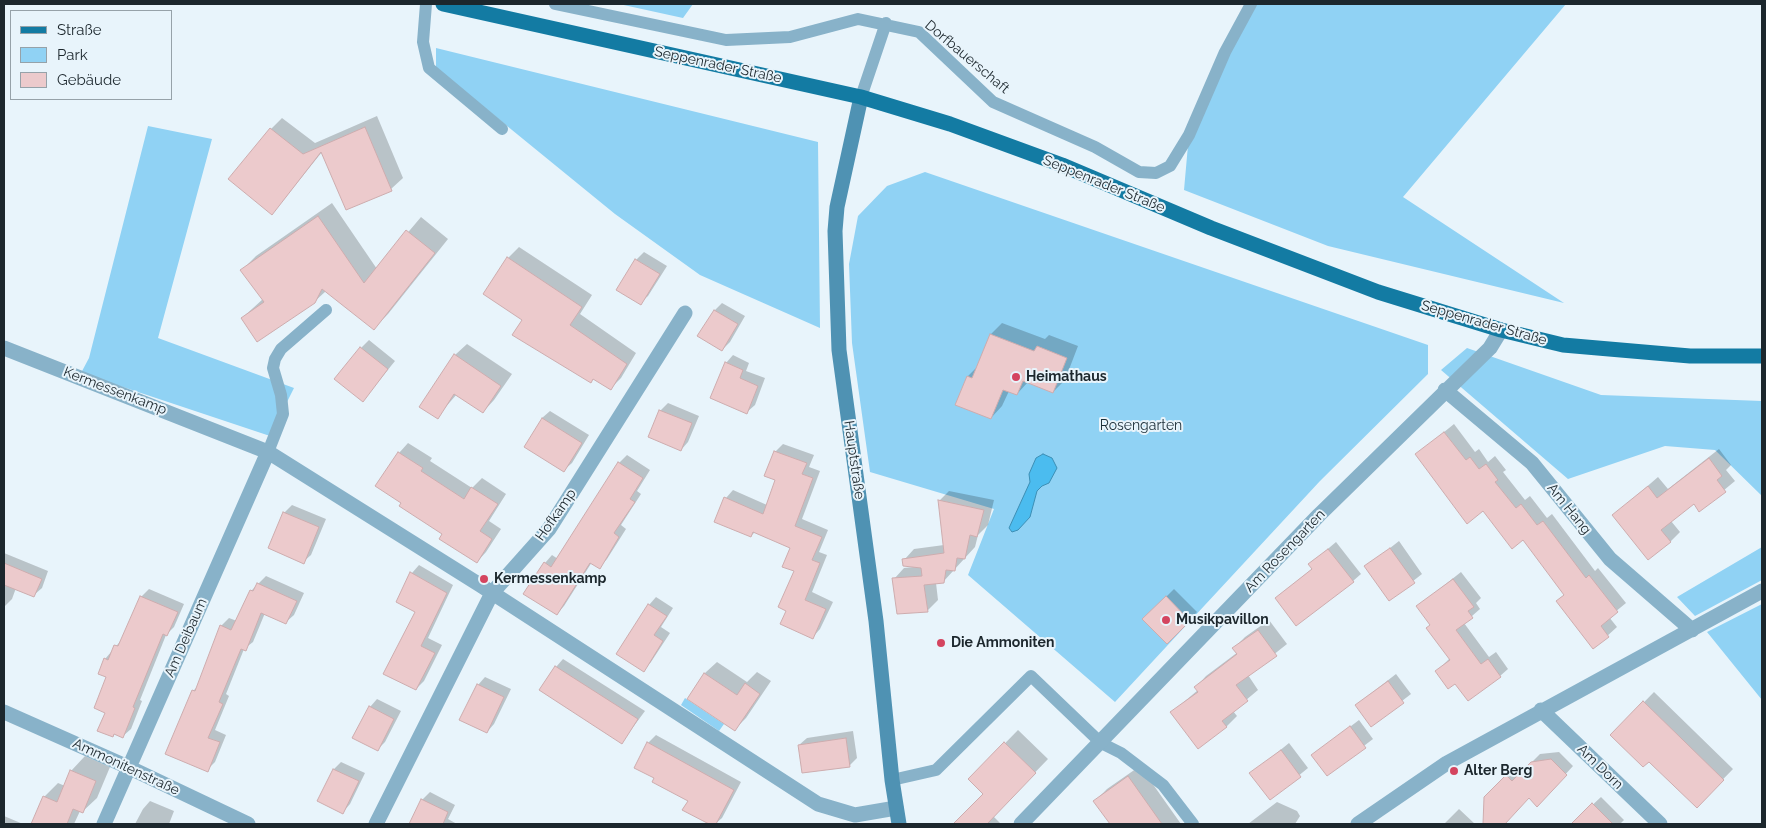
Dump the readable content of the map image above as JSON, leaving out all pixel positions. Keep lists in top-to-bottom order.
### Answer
{
  "streets": {
    "main road": ["Seppenrader Straße"],
    "street": [
      "Kermessenkamp",
      "Hauptstraße",
      "Am Hang",
      "Hofkamp",
      "Am Rosengarten",
      "Am Deibaum",
      "Ammonitenstraße",
      "Am Dorn"
    ],
    "lane": ["Dorfbauerschaft"]
  },
  "crossings": [
    ["Seppenrader Straße", "Hauptstraße"],
    ["Seppenrader Straße", "Am Rosengarten"],
    ["Kermessenkamp", "Hauptstraße"],
    ["Kermessenkamp", "Hofkamp"],
    ["Kermessenkamp", "Am Deibaum"],
    ["Am Hang", "Am Rosengarten"],
    ["Am Deibaum", "Ammonitenstraße"]
  ],
  "parks": ["Rosengarten"],
  "places": [
    "Heimathaus",
    "Kermessenkamp",
    "Musikpavillon",
    "Die Ammoniten",
    "Alter Berg"
  ],
  "legend": ["Straße", "Park", "Gebäude"]
}
